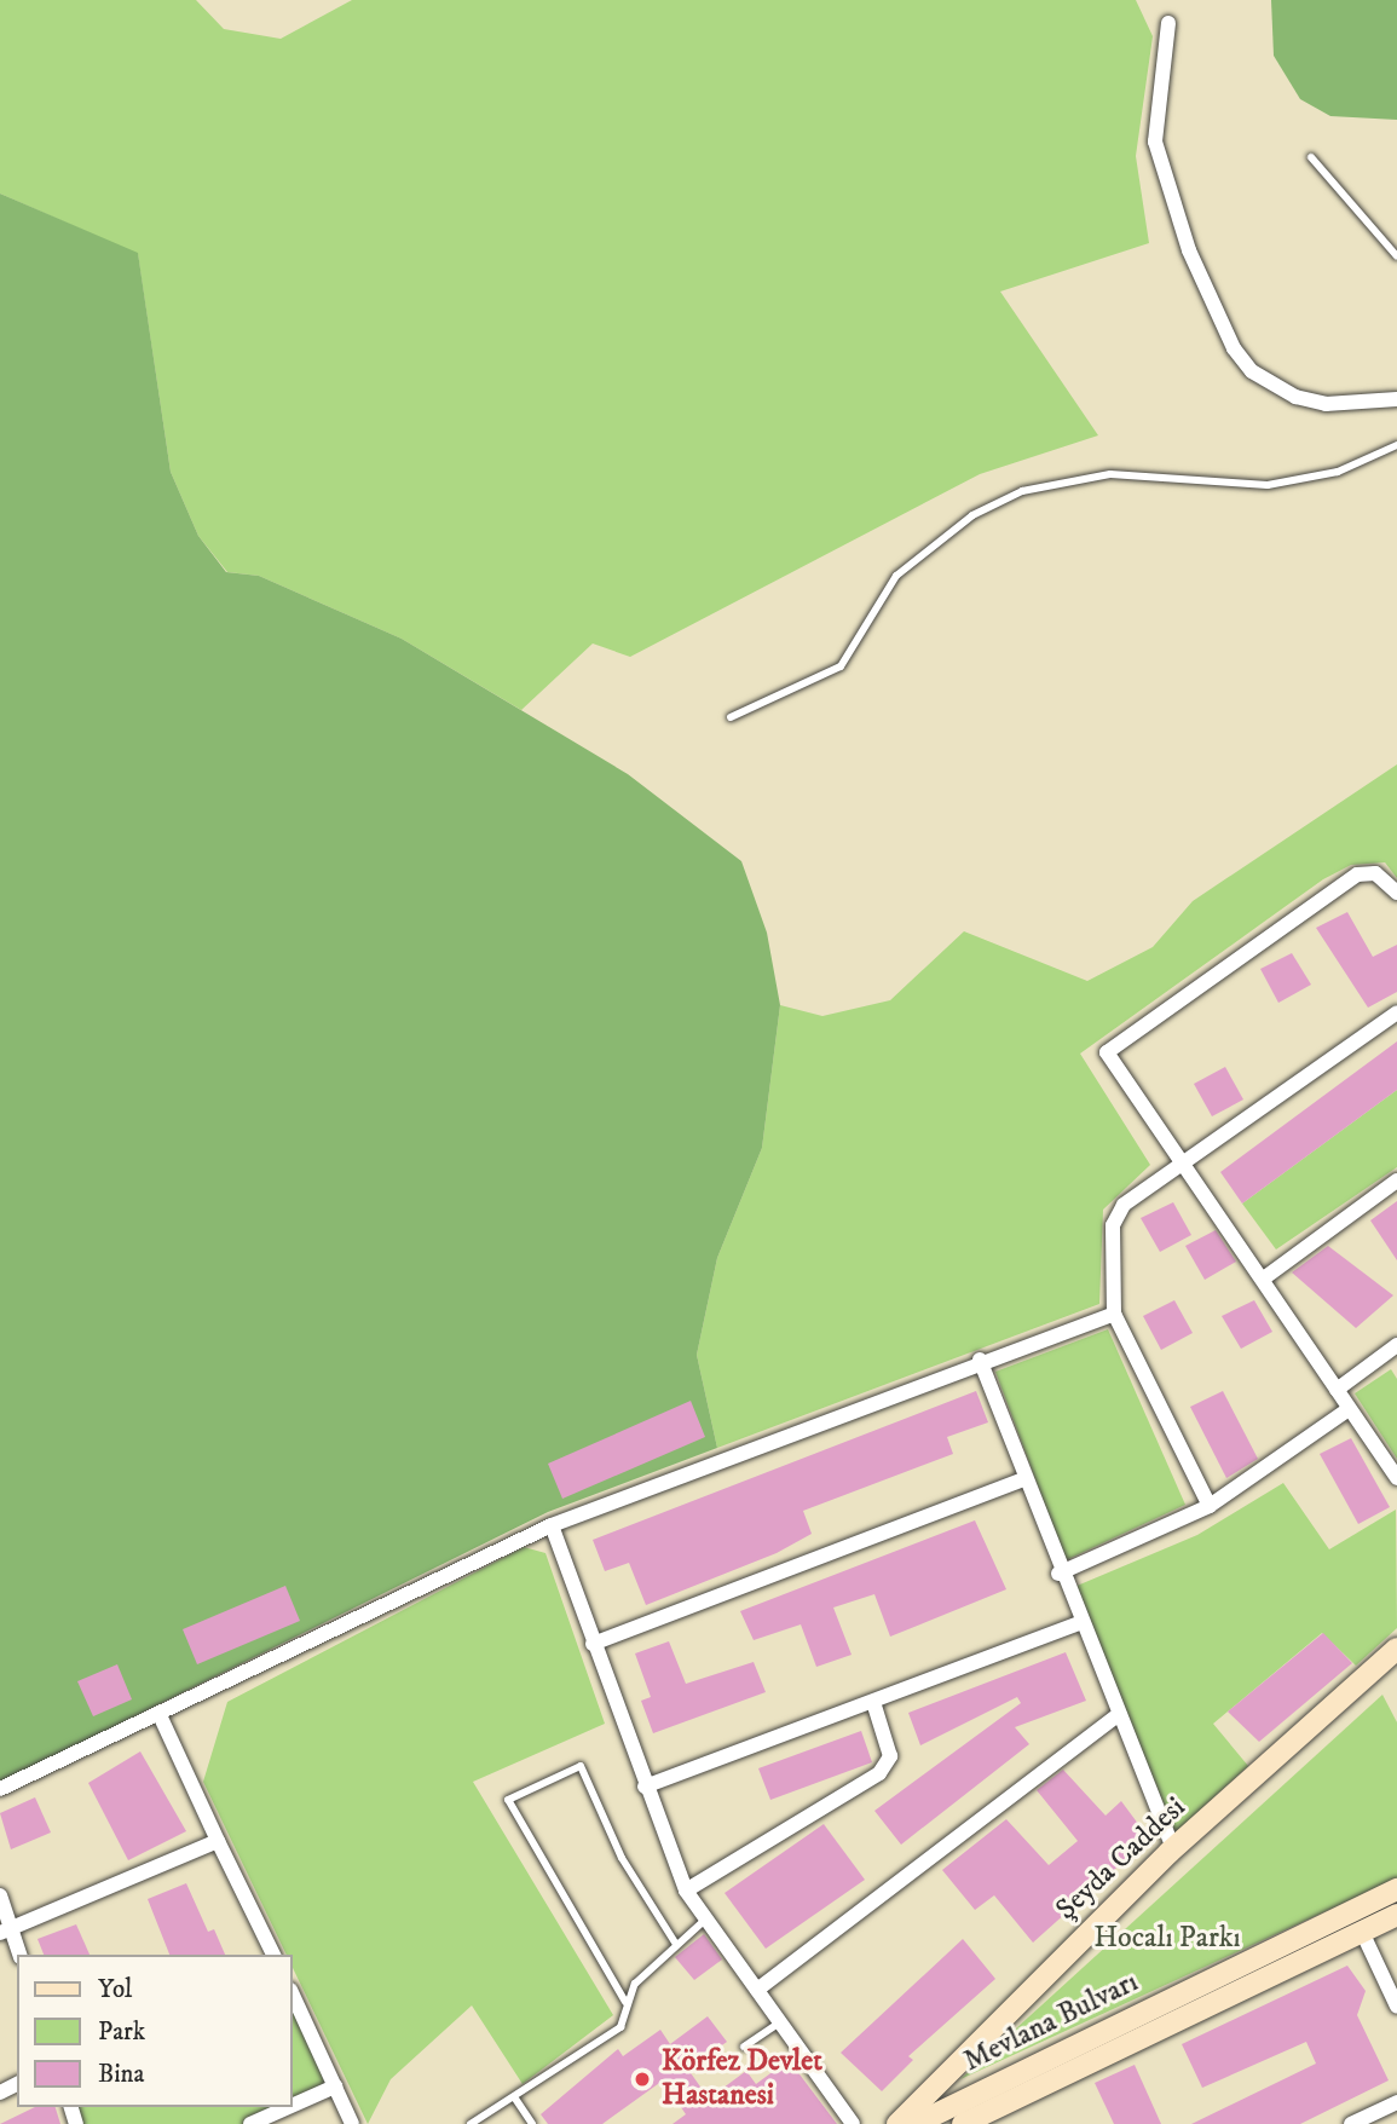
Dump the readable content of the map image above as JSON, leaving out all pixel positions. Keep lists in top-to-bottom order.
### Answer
{
  "streets": {
    "street": ["Şeyda Caddesi", "Mevlana Bulvarı"]
  },
  "parks": ["Hocalı Parkı"],
  "places": ["Körfez Devlet Hastanesi"],
  "legend": ["Yol", "Park", "Bina"]
}
